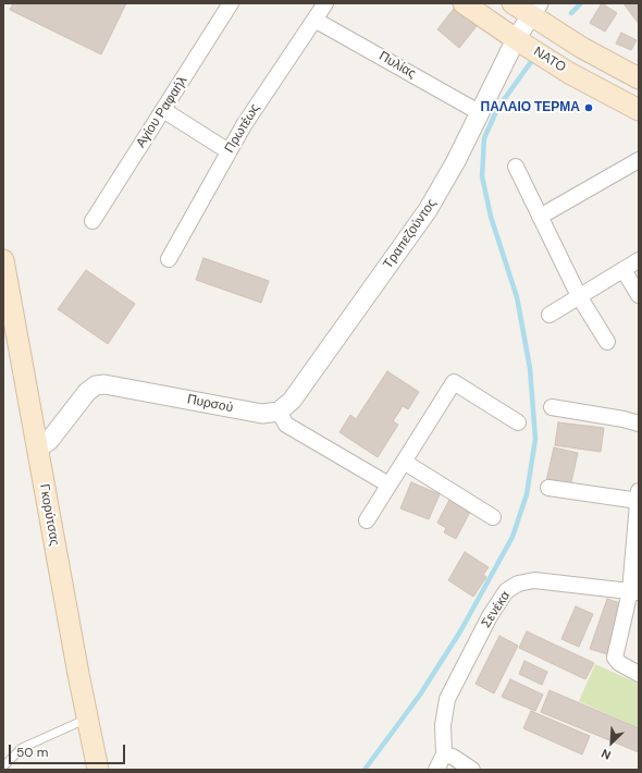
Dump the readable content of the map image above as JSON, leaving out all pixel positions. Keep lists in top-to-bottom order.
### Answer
{
  "streets": {
    "main road": ["ΝΑΤΟ", "Γκορύτσας"],
    "street": [
      "Πυλίας",
      "Αγίου Ραφαήλ",
      "Πρωτέως",
      "Τραπεζούντος",
      "Πυρσού",
      "Σενέκα"
    ]
  },
  "crossings": [
    ["ΝΑΤΟ", "Τραπεζούντος"],
    ["Πυλίας", "Πρωτέως"],
    ["Πυλίας", "Τραπεζούντος"],
    ["Τραπεζούντος", "Πυρσού"],
    ["Πυρσού", "Γκορύτσας"]
  ],
  "places": ["ΠΑΛΑΙΟ ΤΕΡΜΑ"],
  "scale_bar": "50 m",
  "north": "bottom left"
}
